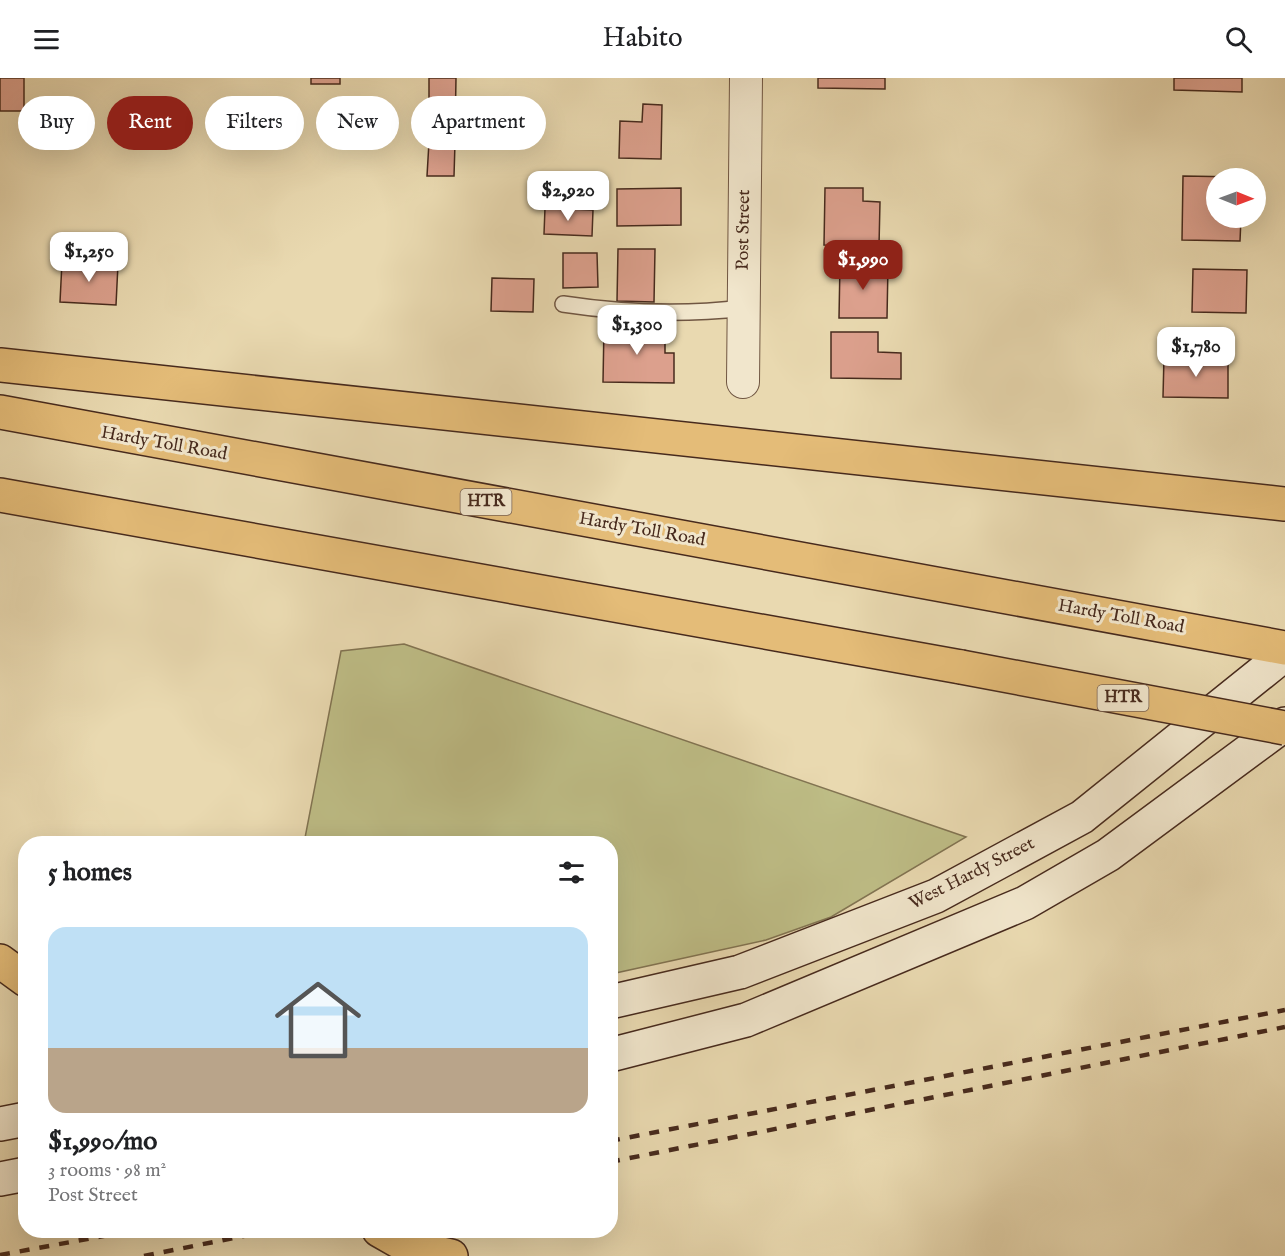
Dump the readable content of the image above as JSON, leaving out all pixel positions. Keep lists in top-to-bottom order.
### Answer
{
  "streets": {
    "highway": ["Hardy Toll Road", "HTR"],
    "main road": ["West Hardy Street"],
    "street": ["Post Street"]
  },
  "north": "right",
  "page": {
    "header": "Habito",
    "chip": [
      "Buy",
      "Rent",
      "Filters",
      "New",
      "Apartment"
    ],
    "price": [
      "$2,920",
      "$1,250",
      "$1,990",
      "$1,300",
      "$1,780"
    ],
    "heading": "5 homes",
    "list": [
      {
        "name": "$1,990/mo",
        "note": "3 rooms · 98 m² · Post Street"
      }
    ]
  }
}
